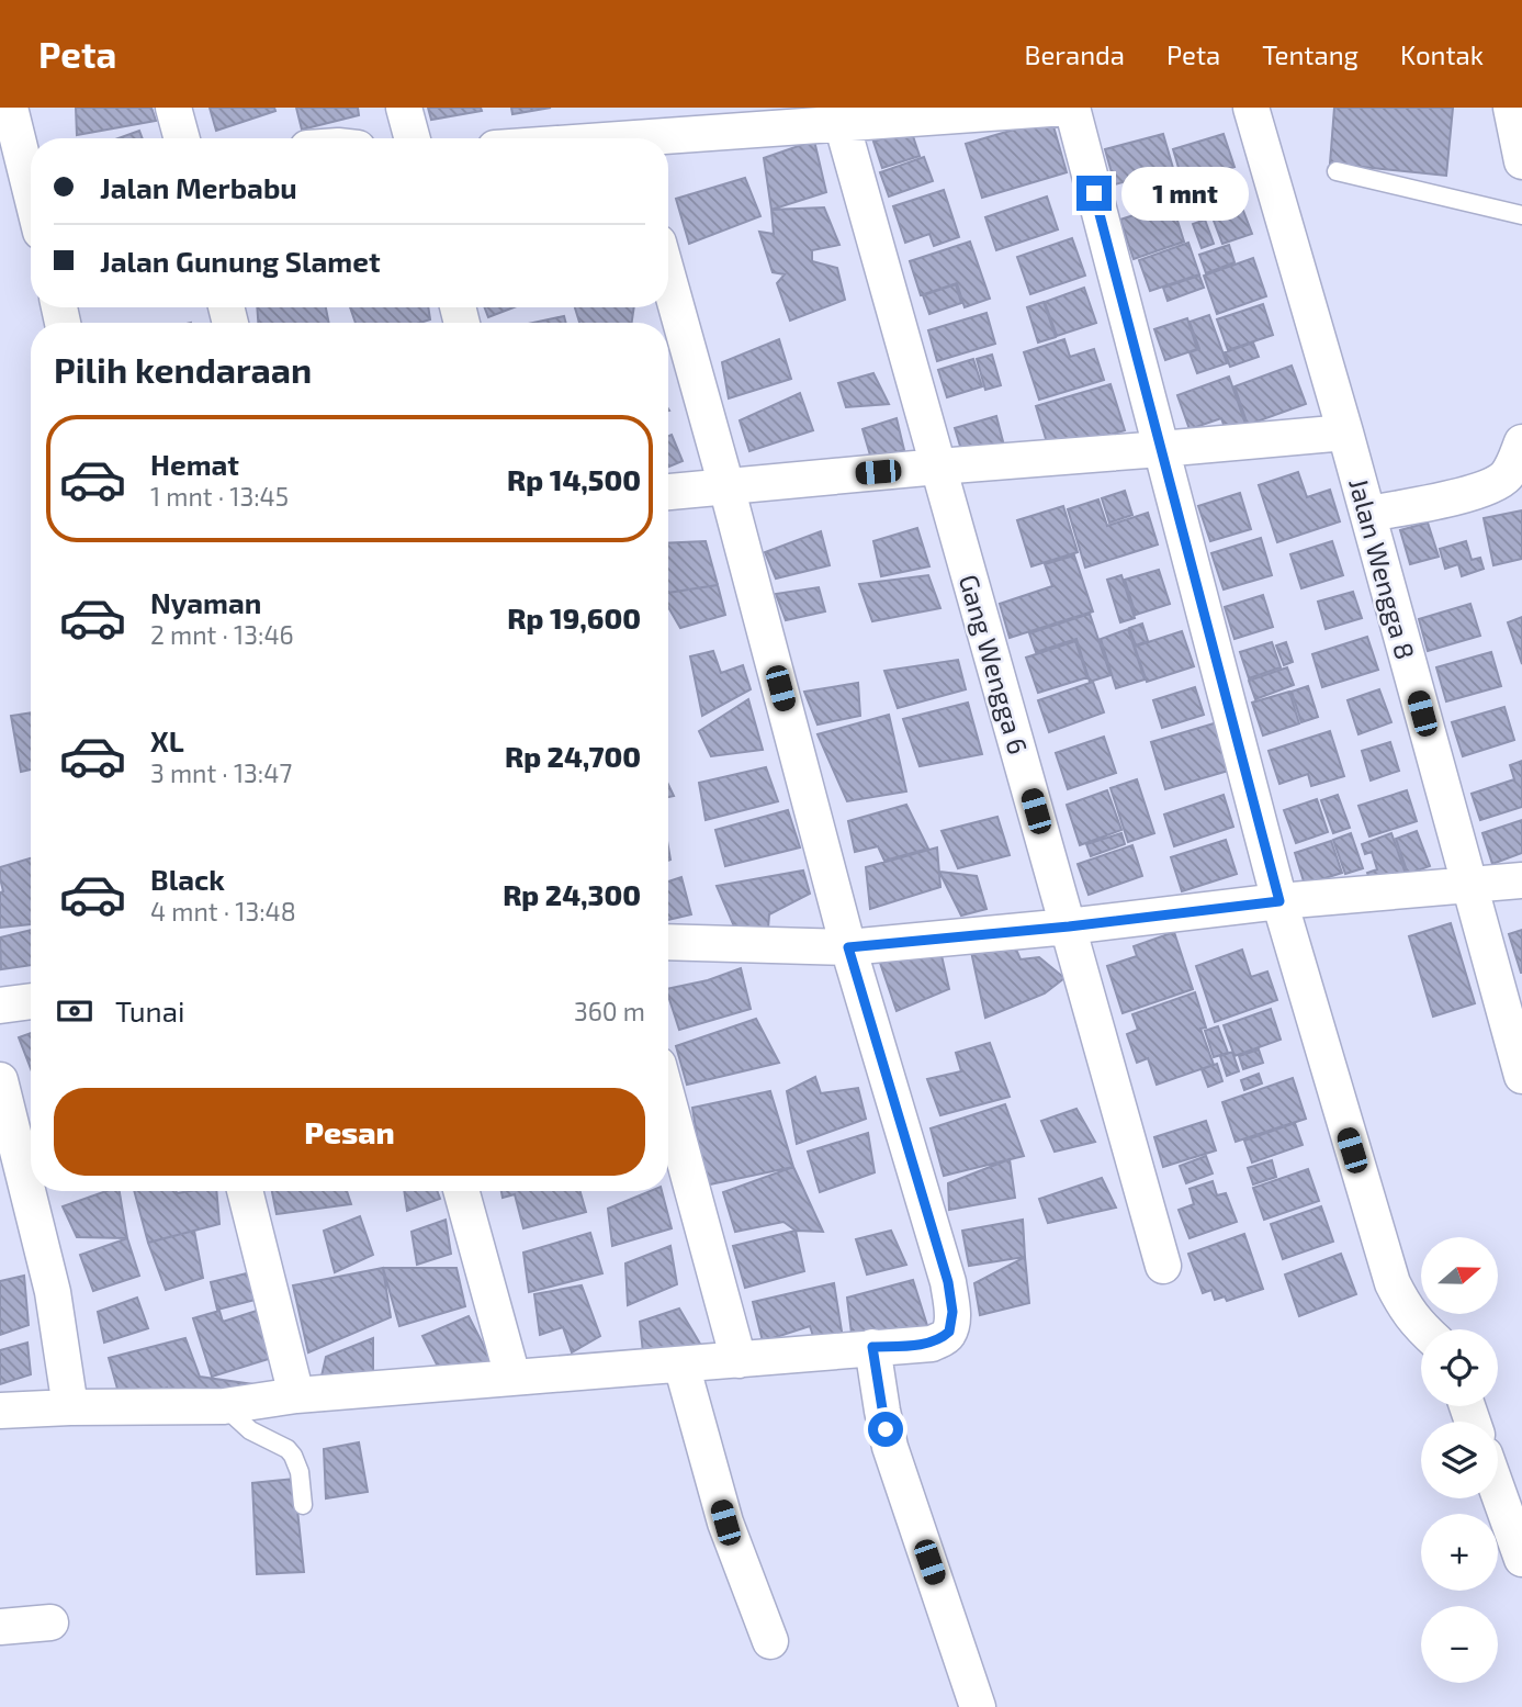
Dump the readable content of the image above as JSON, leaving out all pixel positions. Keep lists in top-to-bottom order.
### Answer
{
  "streets": {
    "street": ["Jalan Wengga 8", "Gang Wengga 6"]
  },
  "north": "right",
  "page": {
    "header": "Peta",
    "nav": [
      "Beranda",
      "Peta",
      "Tentang",
      "Kontak"
    ],
    "banner": ["Jalan Merbabu", "Jalan Gunung Slamet"],
    "bubble": "1 mnt",
    "heading": "Pilih kendaraan",
    "list": [
      {
        "name": "Hemat",
        "note": "1 mnt · 13:45",
        "value": "Rp 14,500"
      },
      {
        "name": "Nyaman",
        "note": "2 mnt · 13:46",
        "value": "Rp 19,600"
      },
      {
        "name": "XL",
        "note": "3 mnt · 13:47",
        "value": "Rp 24,700"
      },
      {
        "name": "Black",
        "note": "4 mnt · 13:48",
        "value": "Rp 24,300"
      }
    ],
    "pay": ["Tunai", "360 m"],
    "buttons": "Pesan",
    "map_buttons": ["+", "−"]
  }
}
